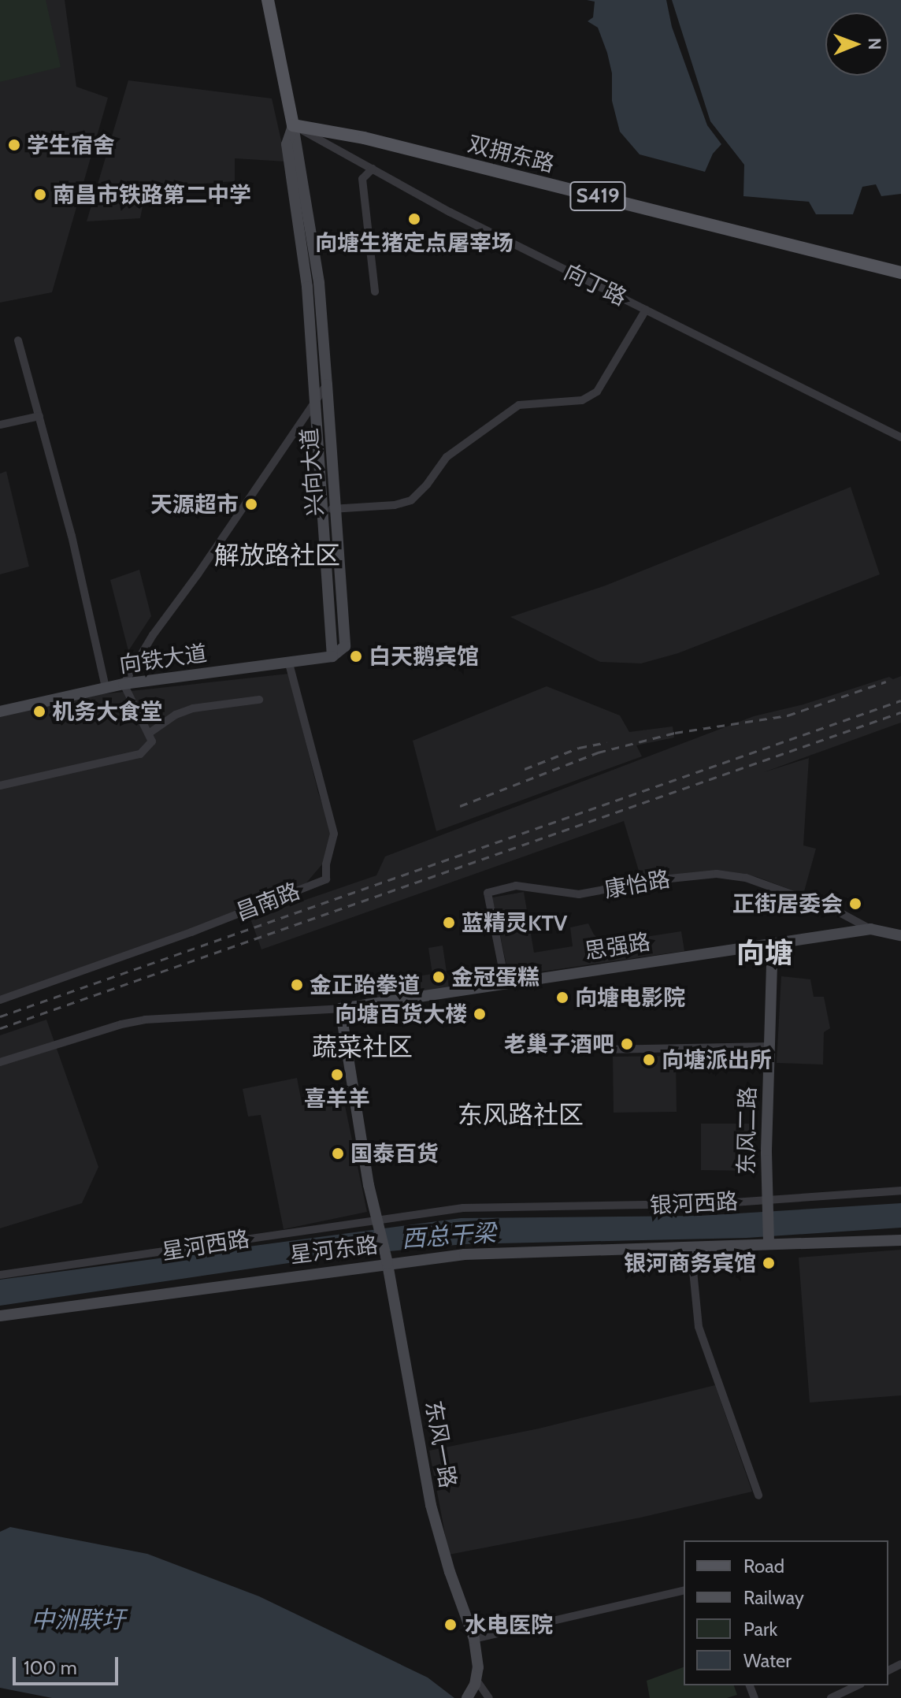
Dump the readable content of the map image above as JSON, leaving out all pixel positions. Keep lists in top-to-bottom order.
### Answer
{
  "streets": {
    "main road": ["双拥东路", "S419", "兴向大道"],
    "street": [
      "向丁路",
      "向铁大道",
      "康怡路",
      "昌南路",
      "思强路",
      "东风二路",
      "银河西路",
      "星河西路",
      "星河东路",
      "东风一路"
    ]
  },
  "crossings": [
    ["双拥东路", "向丁路"],
    ["双拥东路", "兴向大道"],
    ["向丁路", "兴向大道"],
    ["兴向大道", "向铁大道"],
    ["向铁大道", "昌南路"],
    ["康怡路", "思强路"],
    ["思强路", "东风二路"],
    ["东风二路", "银河西路"],
    ["东风二路", "星河东路"],
    ["银河西路", "星河西路"],
    ["星河西路", "东风一路"],
    ["星河东路", "东风一路"]
  ],
  "districts": [
    "解放路社区",
    "向塘",
    "蔬菜社区",
    "东风路社区"
  ],
  "water": ["西总干梁", "中洲联圩"],
  "places": [
    "学生宿舍",
    "南昌市铁路第二中学",
    "向塘生猪定点屠宰场",
    "天源超市",
    "白天鹅宾馆",
    "机务大食堂",
    "正街居委会",
    "蓝精灵KTV",
    "金冠蛋糕",
    "金正跆拳道",
    "向塘电影院",
    "向塘百货大楼",
    "老巢子酒吧",
    "向塘派出所",
    "喜羊羊",
    "国泰百货",
    "银河商务宾馆",
    "水电医院"
  ],
  "legend": [
    "Road",
    "Railway",
    "Park",
    "Water"
  ],
  "scale_bar": "100 m",
  "north": "right"
}
